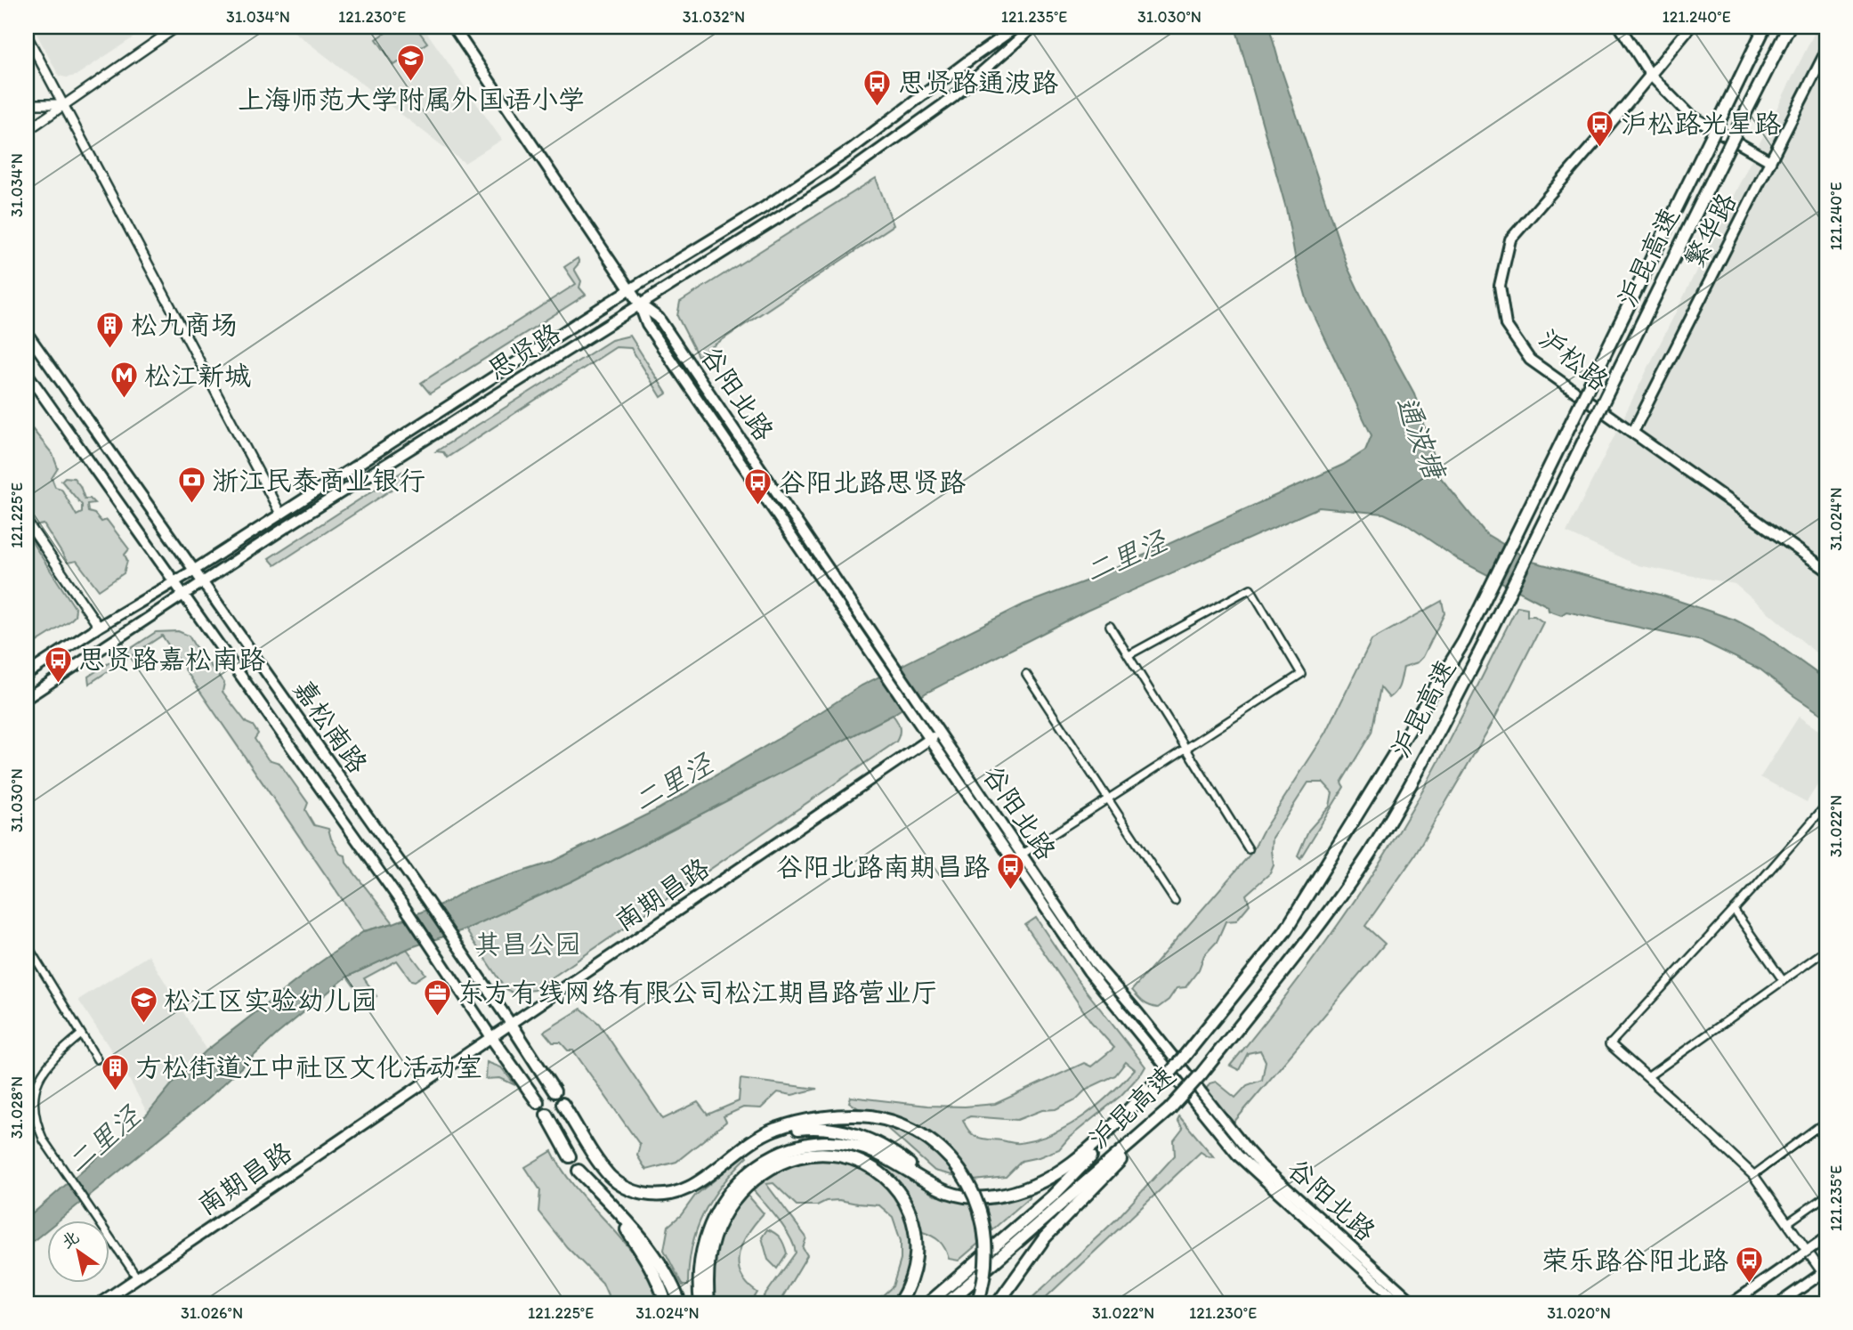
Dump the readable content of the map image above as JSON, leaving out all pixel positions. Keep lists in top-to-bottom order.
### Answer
{
  "streets": {
    "highway": ["沪昆高速"],
    "main road": [
      "繁华路",
      "思贤路",
      "沪松路",
      "谷阳北路",
      "嘉松南路",
      "南期昌路"
    ]
  },
  "crossings": [
    ["繁华路", "沪松路"],
    ["思贤路", "谷阳北路"],
    ["思贤路", "嘉松南路"],
    ["谷阳北路", "南期昌路"],
    ["嘉松南路", "南期昌路"]
  ],
  "water": ["通波塘", "二里泾"],
  "parks": ["其昌公园"],
  "places": {
    "school or university": ["上海师范大学附属外国语小学", "松江区实验幼儿园"],
    "bus stop": [
      "思贤路通波路",
      "沪松路光星路",
      "谷阳北路思贤路",
      "思贤路嘉松南路",
      "谷阳北路南期昌路",
      "荣乐路谷阳北路"
    ],
    "building": ["松九商场", "方松街道江中社区文化活动室"],
    "metro station": ["松江新城"],
    "bank": ["浙江民泰商业银行"],
    "office": ["东方有线网络有限公司松江期昌路营业厅"]
  },
  "north": "top left",
  "coordinates": [
    "31.034°N",
    "121.230°E",
    "31.032°N",
    "121.235°E",
    "31.030°N",
    "121.240°E",
    "121.225°E",
    "31.024°N",
    "31.022°N",
    "31.028°N",
    "31.026°N",
    "31.020°N"
  ]
}
